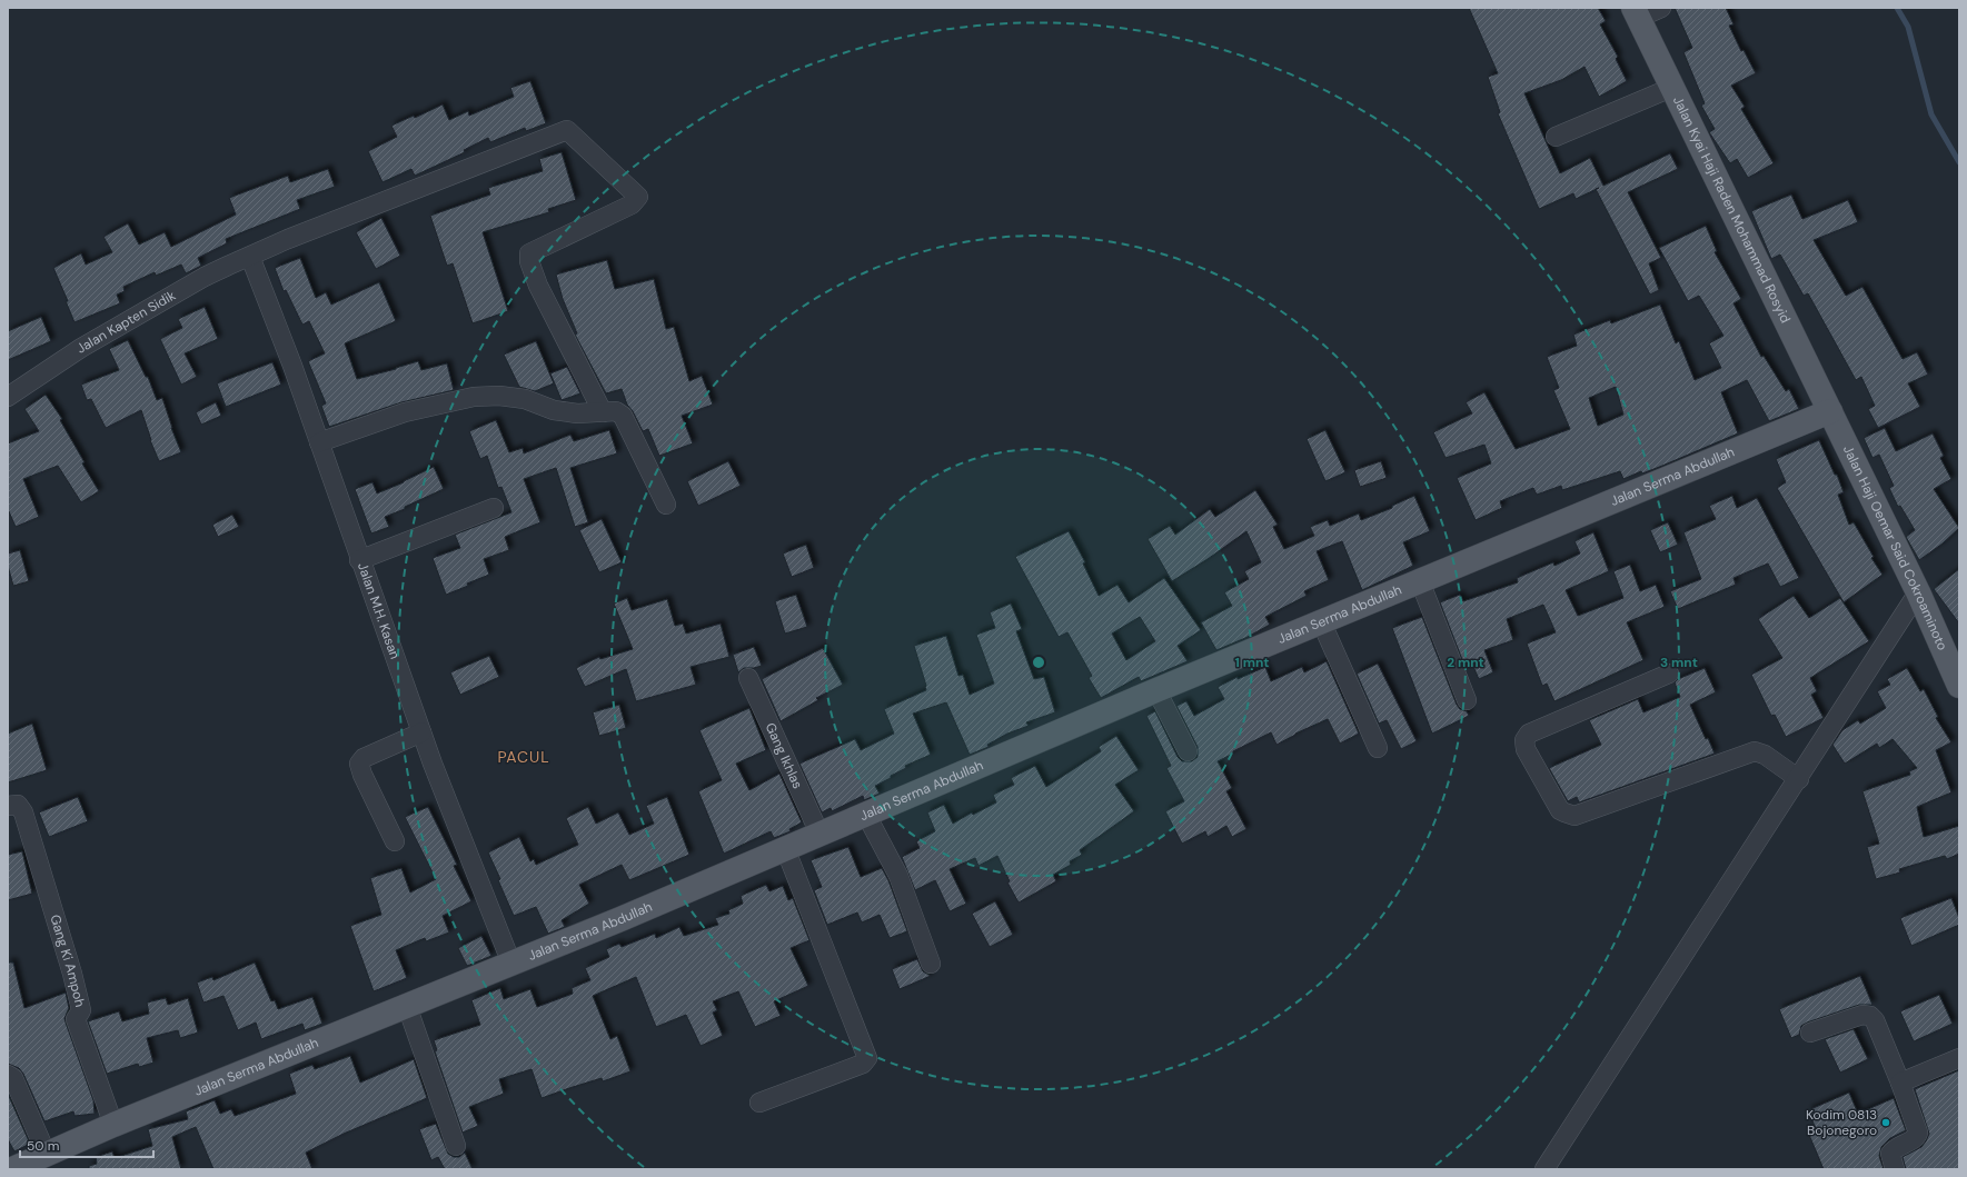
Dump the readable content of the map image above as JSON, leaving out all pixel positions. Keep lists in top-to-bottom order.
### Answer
{
  "streets": {
    "main road": ["Jalan Kyai Haji Raden Mohammad Rosyid", "Jalan Serma Abdullah", "Jalan Haji Oemar Said Cokroaminoto"],
    "street": [
      "Jalan Kapten Sidik",
      "Jalan M.H. Kasan",
      "Gang Ikhlas",
      "Gang Ki Ampoh"
    ]
  },
  "crossings": [
    ["Jalan Kyai Haji Raden Mohammad Rosyid", "Jalan Serma Abdullah"],
    ["Jalan Kyai Haji Raden Mohammad Rosyid", "Jalan Haji Oemar Said Cokroaminoto"],
    ["Jalan Kapten Sidik", "Jalan M.H. Kasan"],
    ["Jalan Serma Abdullah", "Jalan Haji Oemar Said Cokroaminoto"],
    ["Jalan Serma Abdullah", "Jalan M.H. Kasan"],
    ["Jalan Serma Abdullah", "Gang Ikhlas"],
    ["Jalan Serma Abdullah", "Gang Ki Ampoh"]
  ],
  "districts": ["PACUL"],
  "places": ["Kodim 0813 Bojonegoro"],
  "scale_bar": "50 m",
  "rings": ["1 mnt", "2 mnt", "3 mnt"]
}
